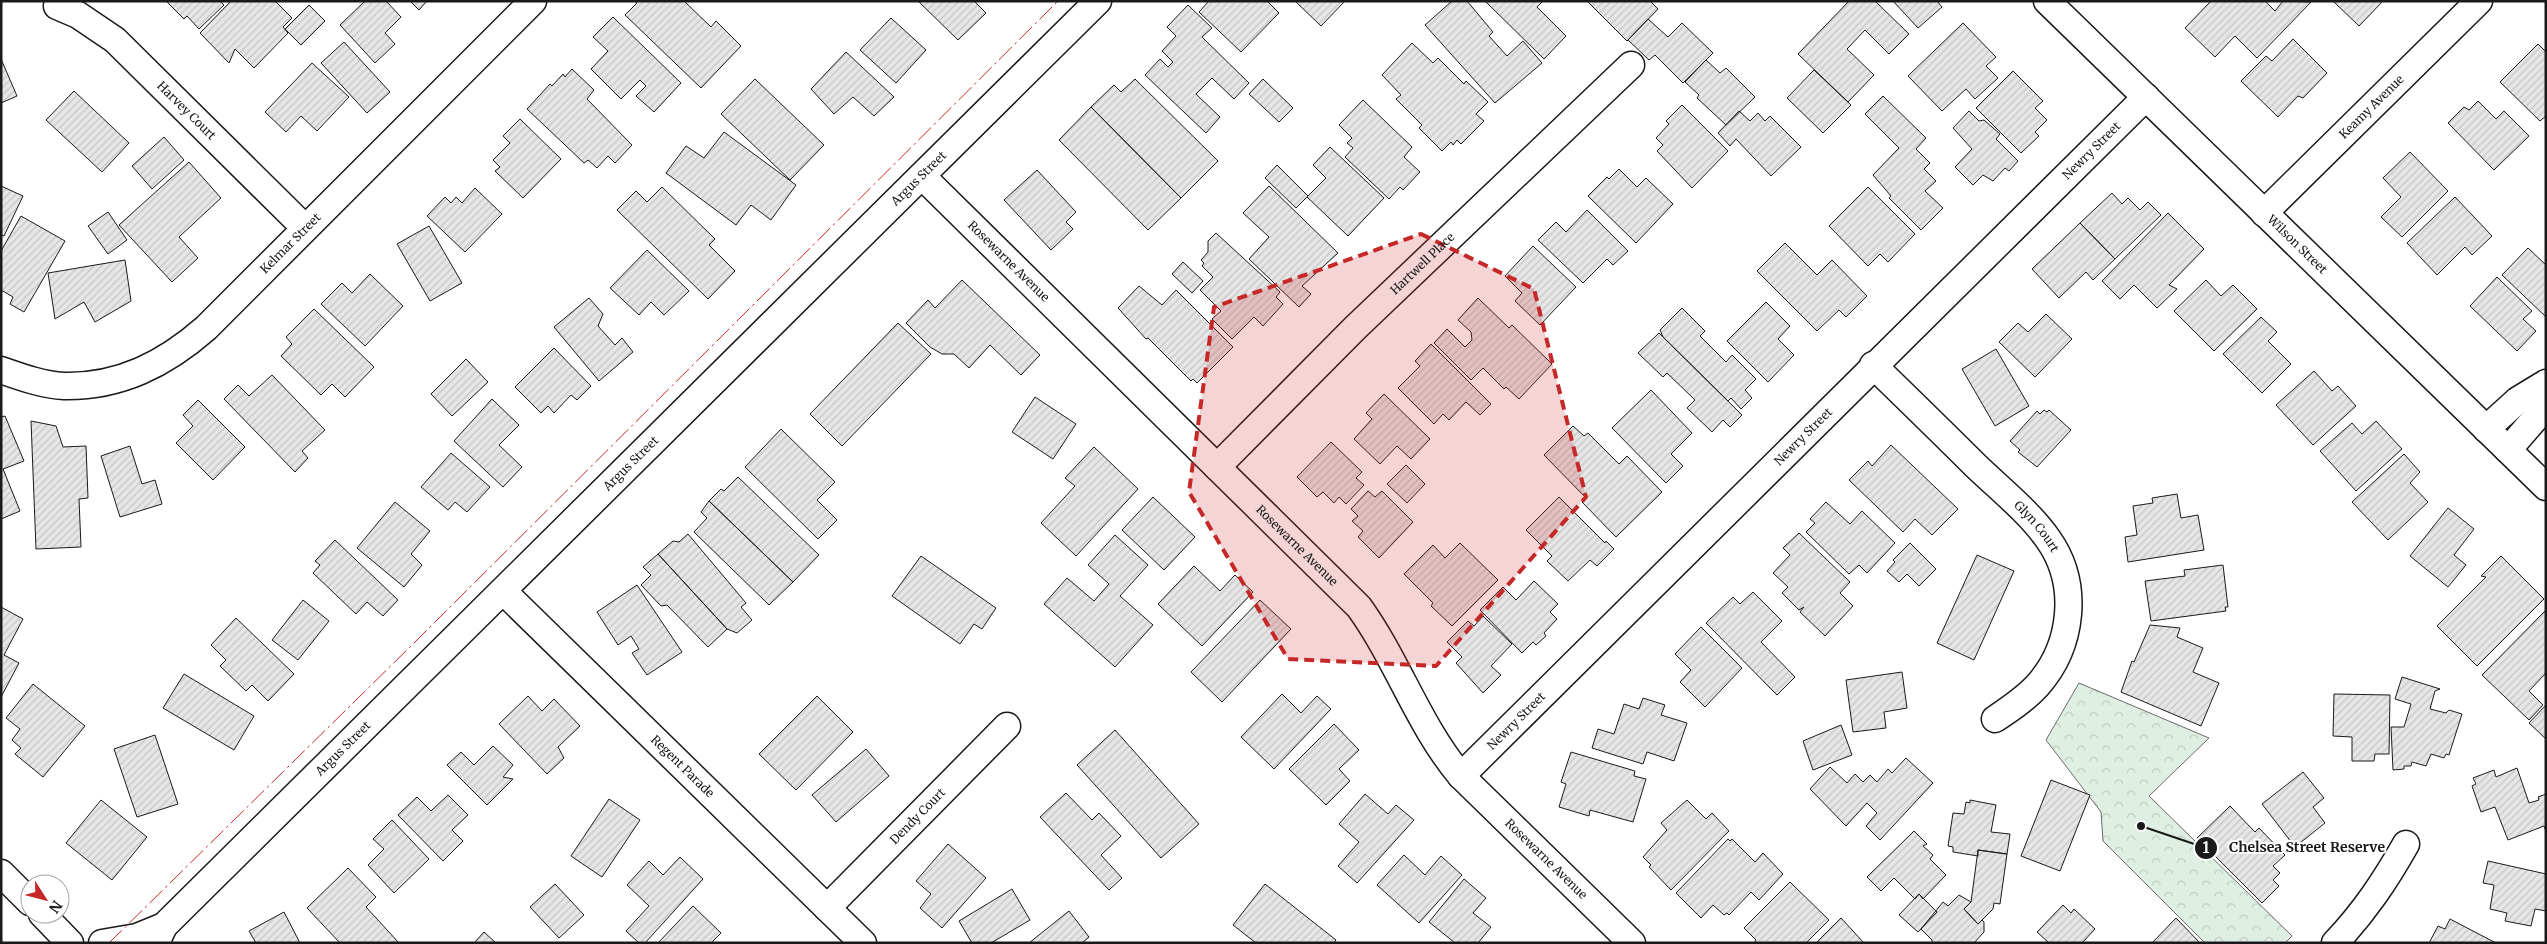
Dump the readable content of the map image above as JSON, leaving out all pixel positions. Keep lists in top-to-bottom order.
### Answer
{
  "streets": {
    "street": [
      "Keamy Avenue",
      "Harvey Court",
      "Newry Street",
      "Argus Street",
      "Kelmar Street",
      "Wilson Street",
      "Rosewarne Avenue",
      "Hartwell Place",
      "Glyn Court",
      "Regent Parade",
      "Dendy Court"
    ]
  },
  "crossings": [
    ["Keamy Avenue", "Wilson Street"],
    ["Harvey Court", "Kelmar Street"],
    ["Newry Street", "Wilson Street"],
    ["Newry Street", "Rosewarne Avenue"],
    ["Newry Street", "Glyn Court"],
    ["Argus Street", "Rosewarne Avenue"],
    ["Argus Street", "Regent Parade"],
    ["Rosewarne Avenue", "Hartwell Place"],
    ["Regent Parade", "Dendy Court"]
  ],
  "places": ["Chelsea Street Reserve"],
  "north": "bottom right"
}
